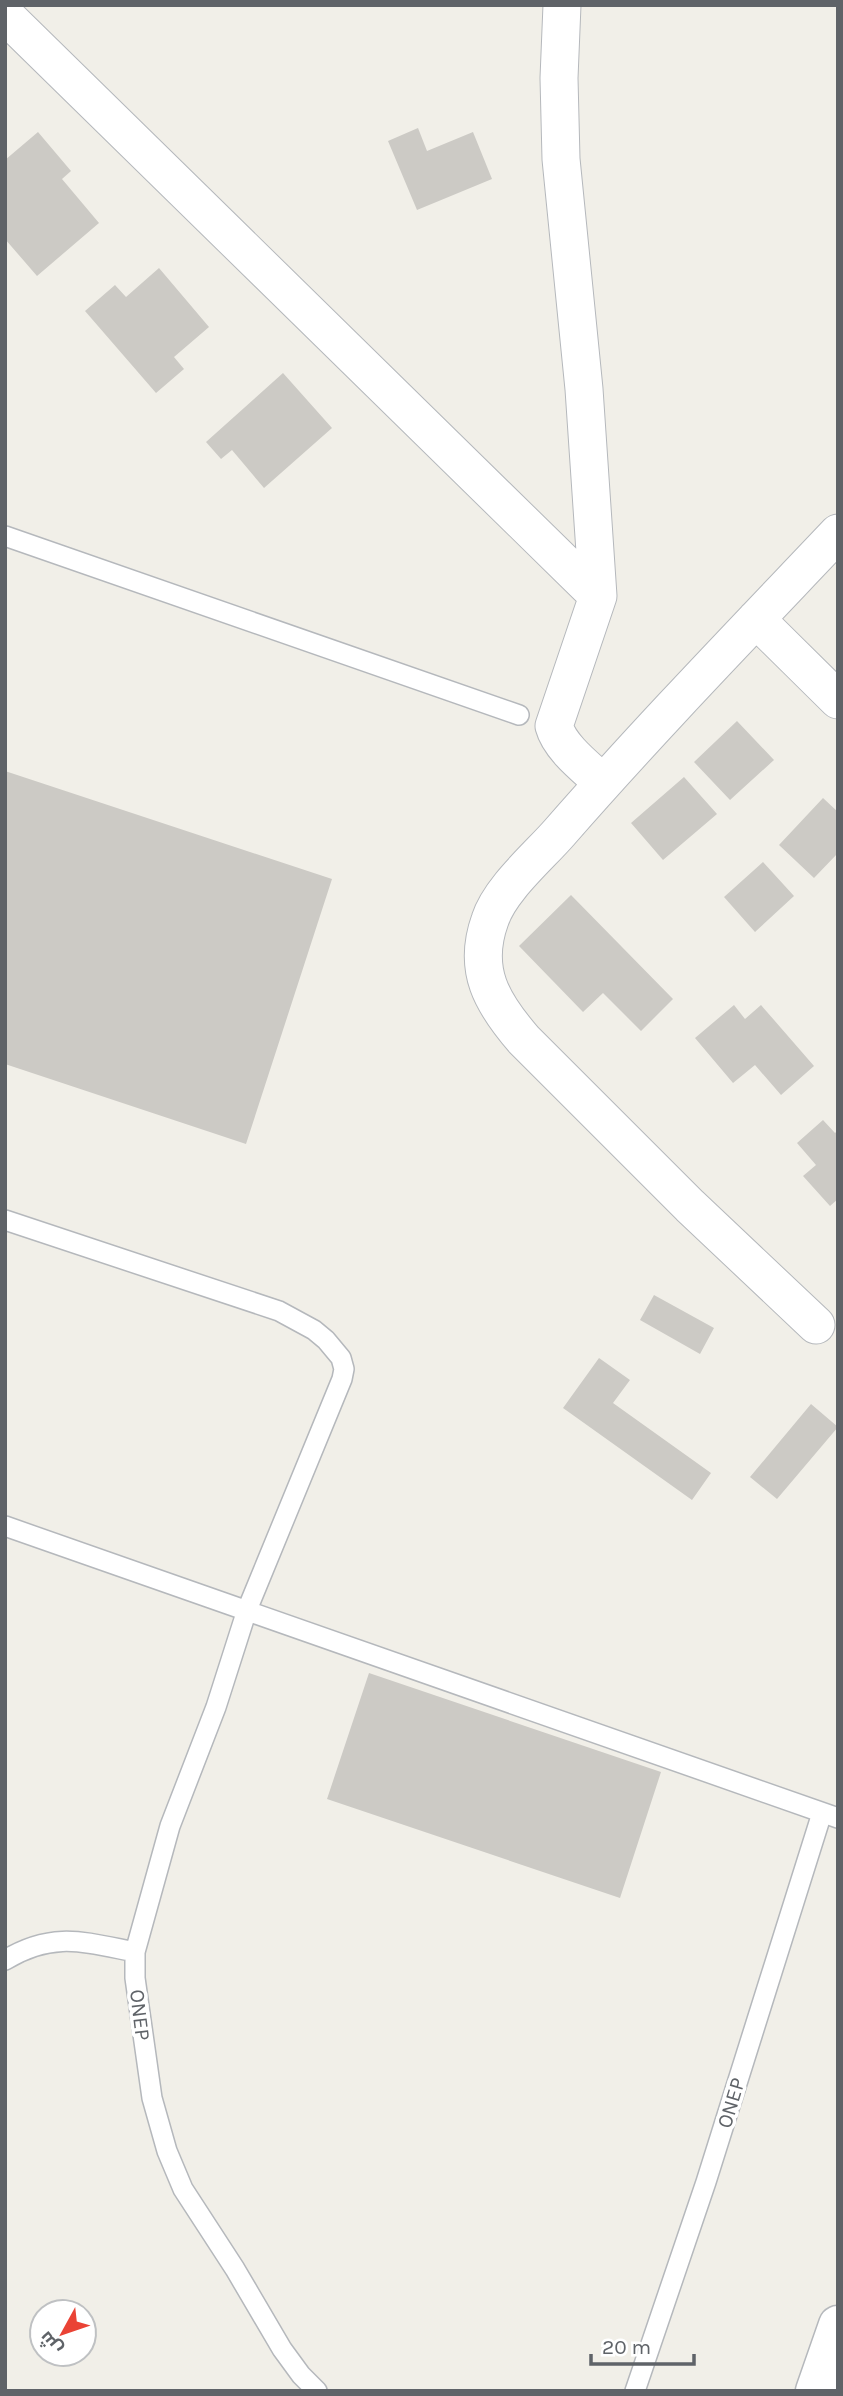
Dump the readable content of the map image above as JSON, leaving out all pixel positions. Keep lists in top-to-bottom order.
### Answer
{
  "streets": {
    "lane": ["ONEP"]
  },
  "scale_bar": "20 m",
  "north": "bottom left"
}
